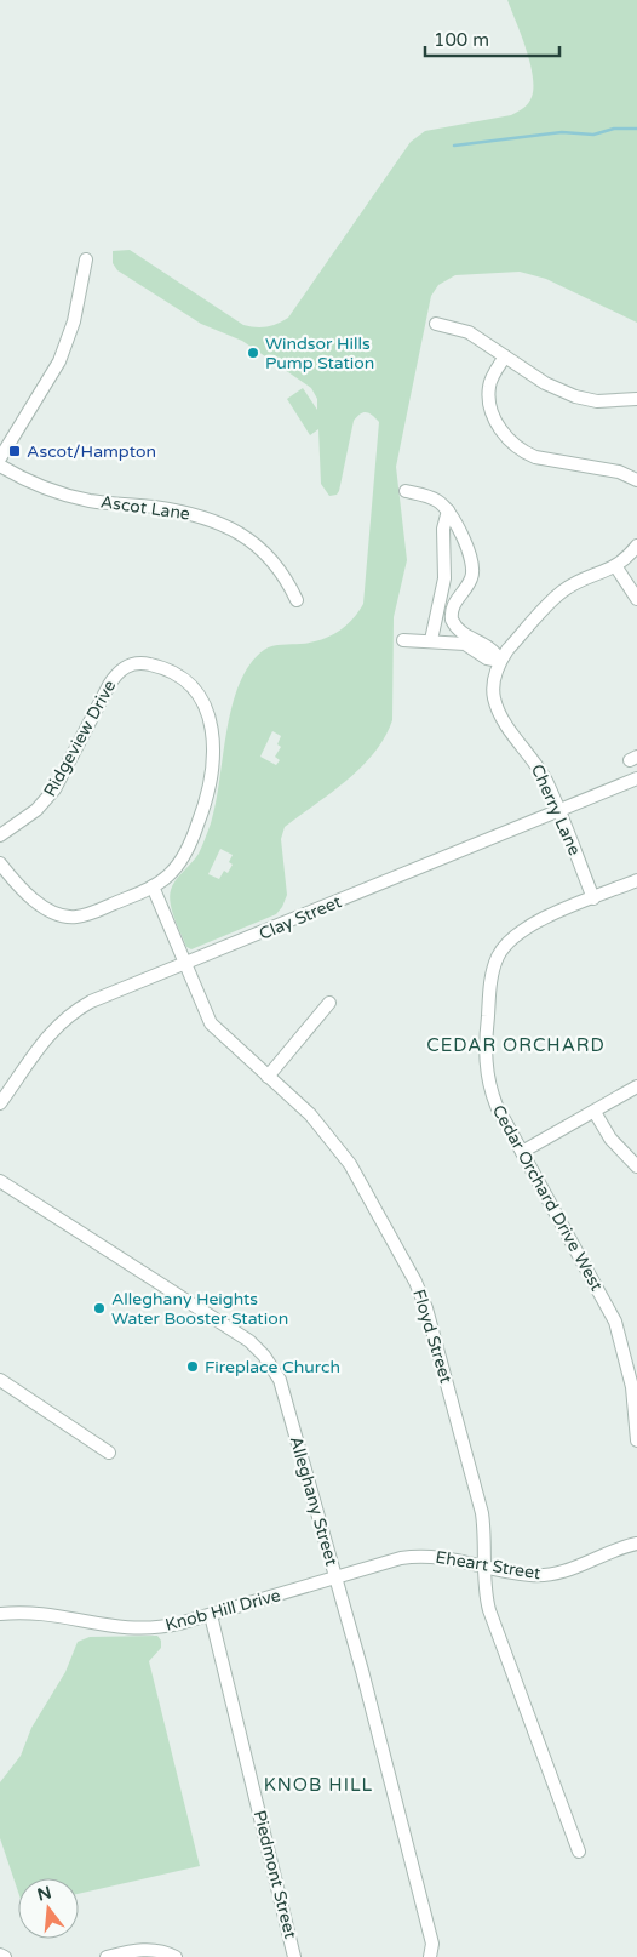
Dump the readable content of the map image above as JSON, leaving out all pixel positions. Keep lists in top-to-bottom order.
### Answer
{
  "streets": {
    "street": [
      "Ascot Lane",
      "Ridgeview Drive",
      "Cherry Lane",
      "Clay Street",
      "Cedar Orchard Drive West",
      "Floyd Street",
      "Alleghany Street",
      "Eheart Street",
      "Knob Hill Drive",
      "Piedmont Street"
    ]
  },
  "crossings": [
    ["Ridgeview Drive", "Floyd Street"],
    ["Cherry Lane", "Clay Street"],
    ["Cherry Lane", "Cedar Orchard Drive West"],
    ["Clay Street", "Floyd Street"],
    ["Floyd Street", "Eheart Street"],
    ["Alleghany Street", "Eheart Street"],
    ["Alleghany Street", "Knob Hill Drive"],
    ["Eheart Street", "Knob Hill Drive"],
    ["Knob Hill Drive", "Piedmont Street"]
  ],
  "districts": ["CEDAR ORCHARD", "KNOB HILL"],
  "places": {
    "other": ["Windsor Hills Pump Station", "Alleghany Heights Water Booster Station", "Fireplace Church"],
    "transit": ["Ascot/Hampton"]
  },
  "scale_bar": "100 m",
  "north": "top"
}
